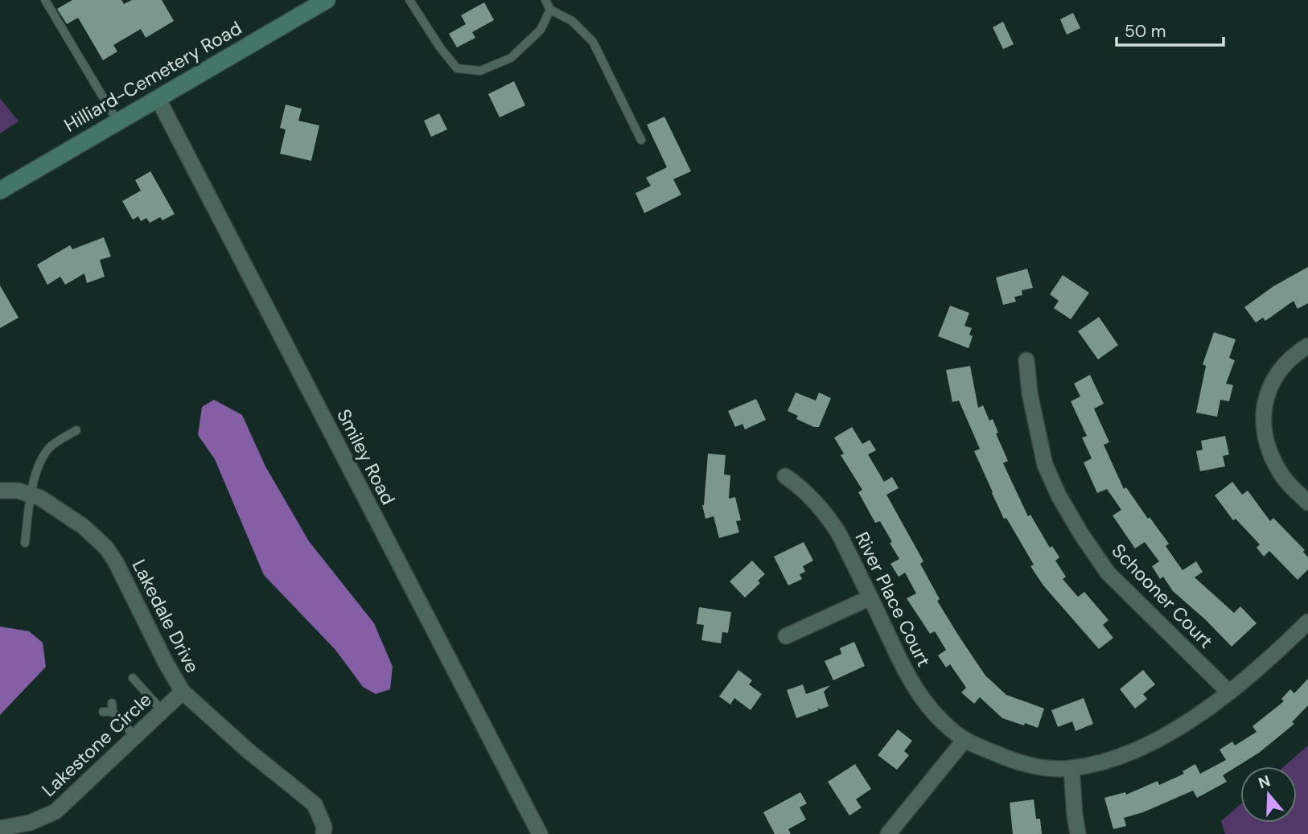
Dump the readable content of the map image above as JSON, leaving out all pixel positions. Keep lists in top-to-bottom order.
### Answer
{
  "streets": {
    "main road": ["Hilliard-Cemetery Road"],
    "street": [
      "Smiley Road",
      "Schooner Court",
      "River Place Court",
      "Lakedale Drive",
      "Lakestone Circle"
    ]
  },
  "crossings": [
    ["Hilliard-Cemetery Road", "Smiley Road"],
    ["Schooner Court", "River Place Court"],
    ["Lakedale Drive", "Lakestone Circle"]
  ],
  "scale_bar": "50 m",
  "north": "top"
}
